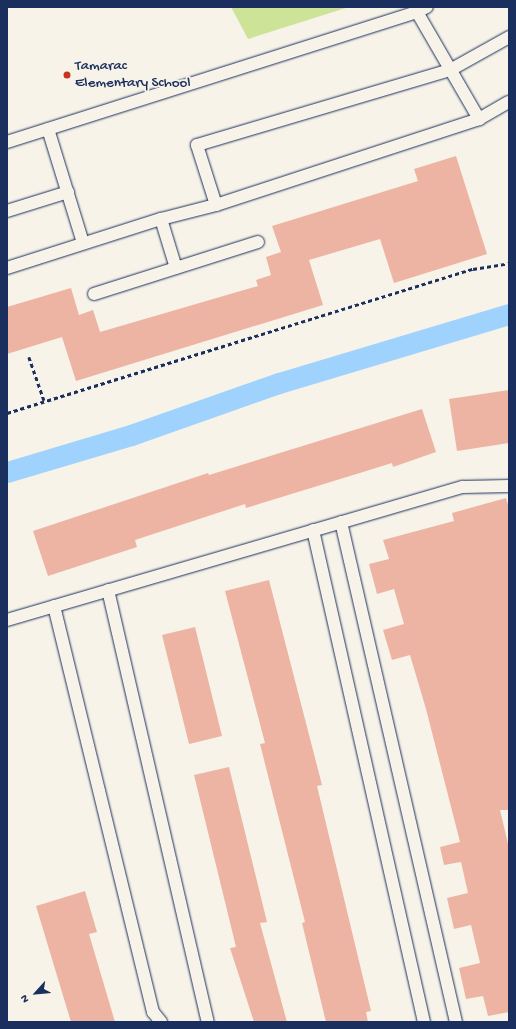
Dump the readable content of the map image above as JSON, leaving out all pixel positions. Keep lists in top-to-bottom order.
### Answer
{
  "places": ["Tamarac Elementary School"],
  "north": "bottom left"
}
